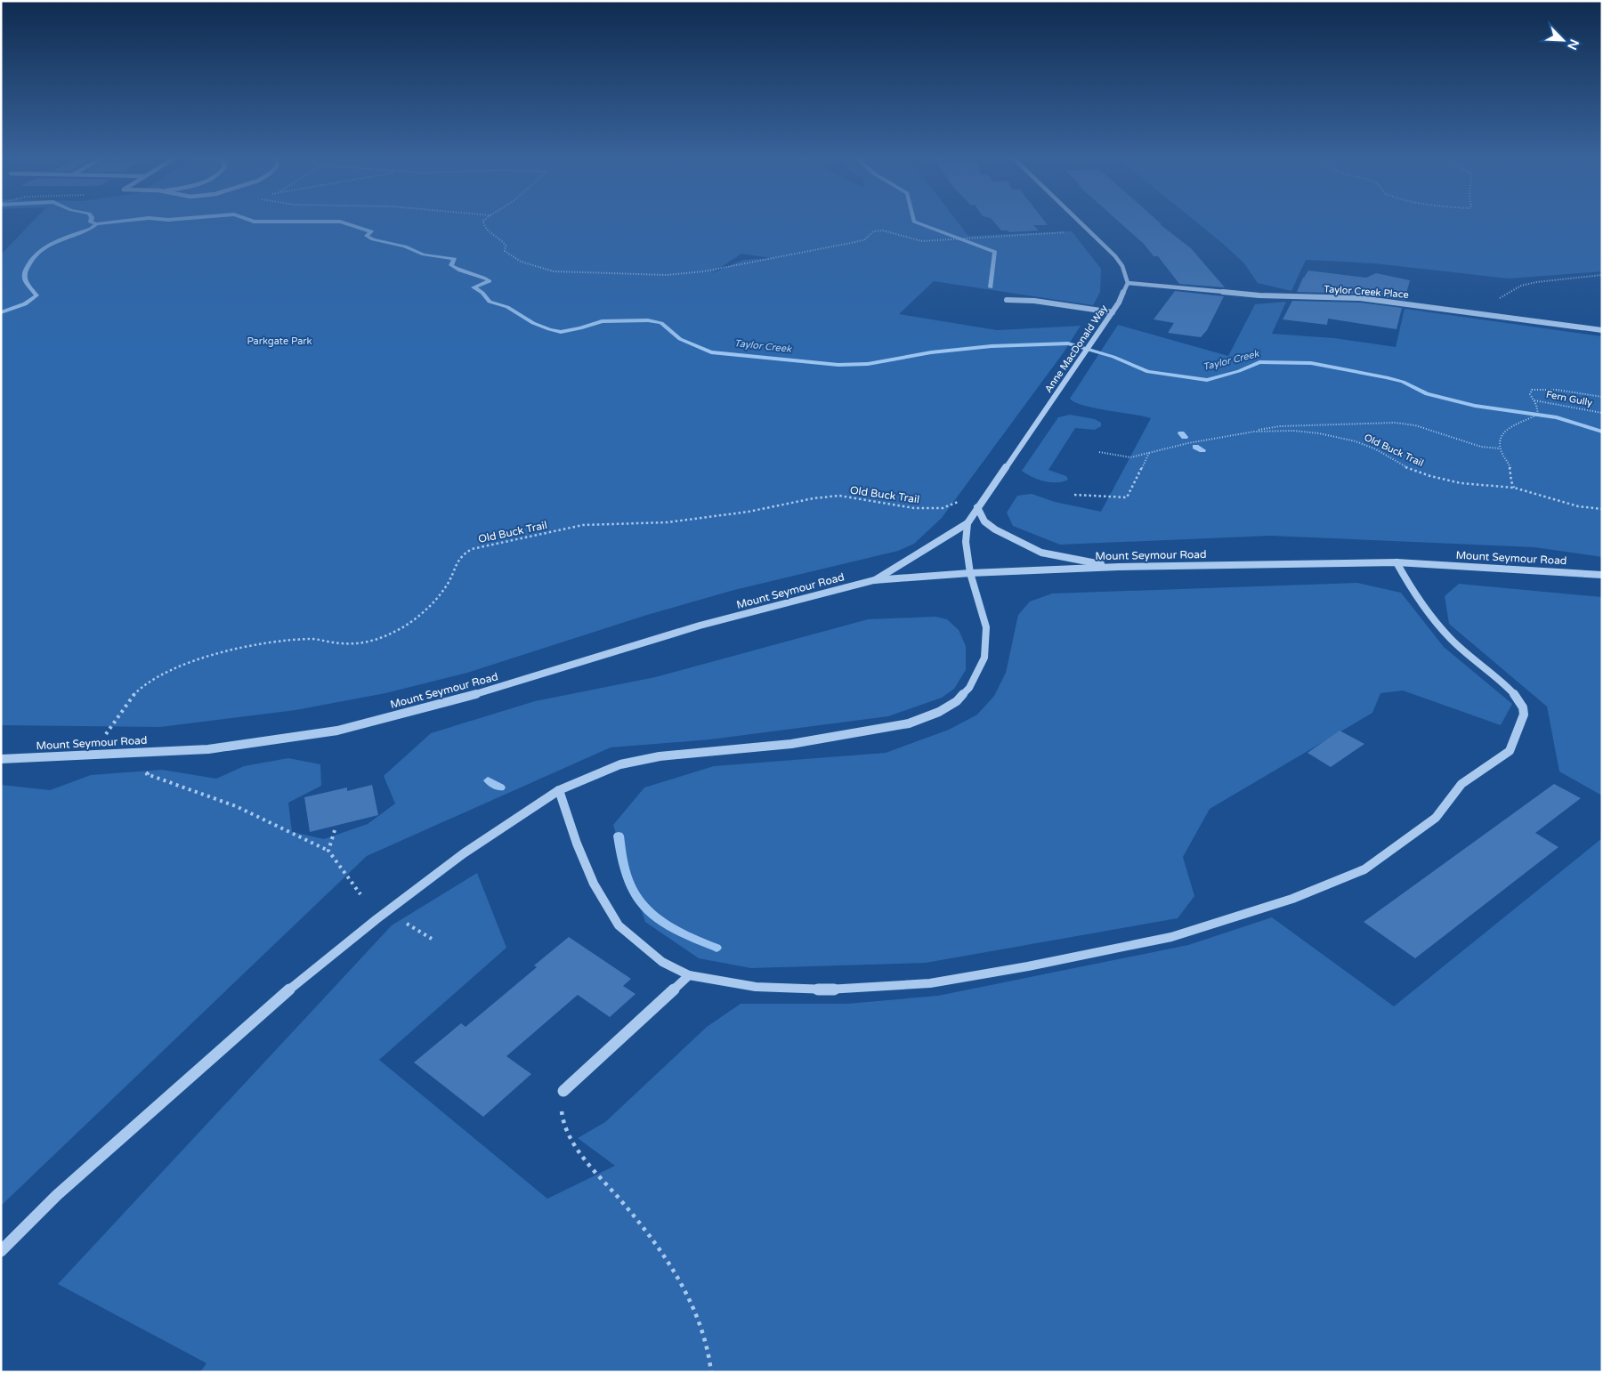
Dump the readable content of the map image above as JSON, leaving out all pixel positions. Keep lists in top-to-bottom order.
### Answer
{
  "streets": {
    "street": ["Taylor Creek Place", "Anne MacDonald Way", "Mount Seymour Road"],
    "path": ["Fern Gully", "Old Buck Trail"]
  },
  "crossings": [
    ["Taylor Creek Place", "Anne MacDonald Way"],
    ["Anne MacDonald Way", "Mount Seymour Road"],
    ["Old Buck Trail", "Mount Seymour Road"]
  ],
  "water": ["Taylor Creek"],
  "parks": ["Parkgate Park"],
  "north": "bottom right"
}
